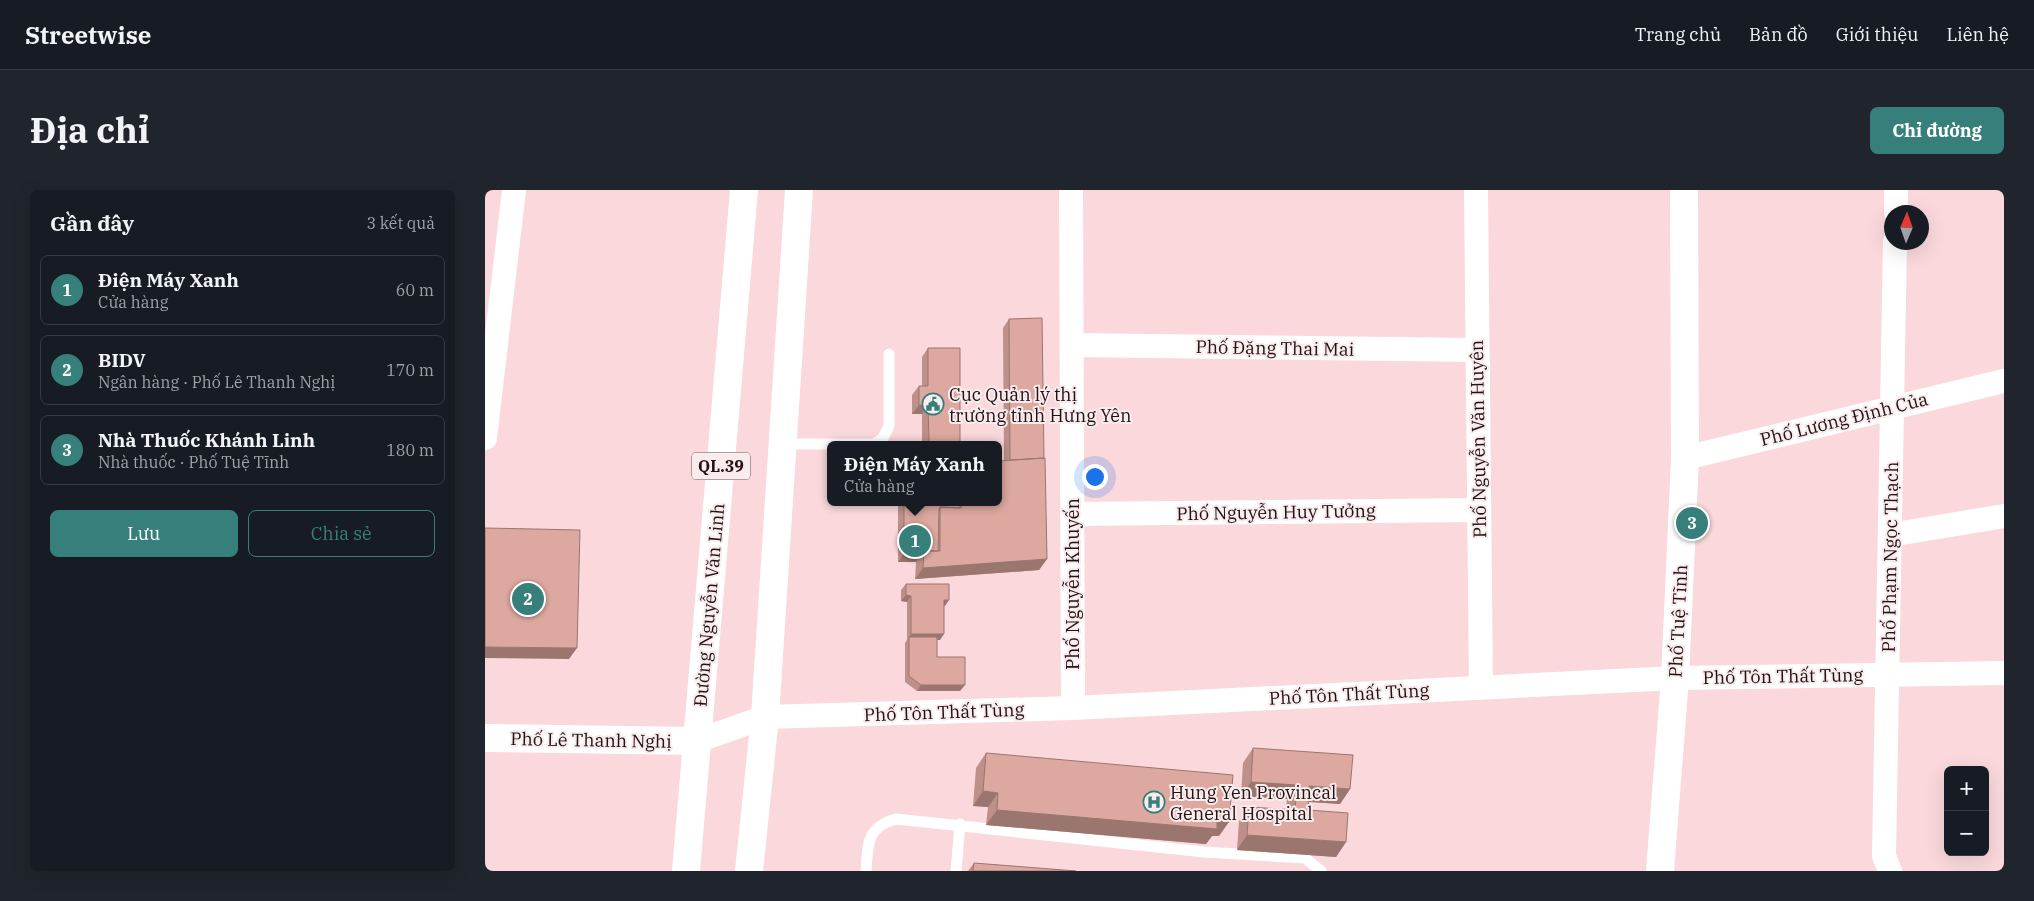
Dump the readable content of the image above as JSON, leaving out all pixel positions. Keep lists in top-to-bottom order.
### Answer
{
  "streets": {
    "main road": [
      "QL.39",
      "Đường Nguyễn Văn Linh",
      "Phố Tuệ Tĩnh",
      "Phố Lê Thanh Nghị"
    ],
    "street": [
      "Phố Đặng Thai Mai",
      "Phố Lương Định Của",
      "Phố Nguyễn Văn Huyên",
      "Phố Nguyễn Huy Tưởng",
      "Phố Phạm Ngọc Thạch",
      "Phố Nguyễn Khuyến",
      "Phố Tôn Thất Tùng"
    ]
  },
  "crossings": [
    ["Phố Đặng Thai Mai", "Phố Nguyễn Văn Huyên"],
    ["Phố Đặng Thai Mai", "Phố Nguyễn Khuyến"],
    ["Phố Lương Định Của", "Phố Phạm Ngọc Thạch"],
    ["Phố Lương Định Của", "Phố Tuệ Tĩnh"],
    ["Phố Nguyễn Văn Huyên", "Phố Nguyễn Huy Tưởng"],
    ["Phố Nguyễn Văn Huyên", "Phố Tôn Thất Tùng"],
    ["Phố Nguyễn Huy Tưởng", "Phố Nguyễn Khuyến"],
    ["Phố Phạm Ngọc Thạch", "Phố Tôn Thất Tùng"],
    ["Phố Nguyễn Khuyến", "Phố Tôn Thất Tùng"],
    ["Đường Nguyễn Văn Linh", "Phố Tôn Thất Tùng"],
    ["Đường Nguyễn Văn Linh", "Phố Lê Thanh Nghị"],
    ["Phố Tuệ Tĩnh", "Phố Tôn Thất Tùng"],
    ["Phố Tôn Thất Tùng", "Phố Lê Thanh Nghị"]
  ],
  "places": {
    "public building": ["Cục Quản lý thị trường tỉnh Hưng Yên"],
    "hospital": ["Hung Yen Provincal General Hospital"]
  },
  "north": "top",
  "page": {
    "header": "Streetwise",
    "nav": [
      "Trang chủ",
      "Bản đồ",
      "Giới thiệu",
      "Liên hệ"
    ],
    "title": "Địa chỉ",
    "buttons": [
      "Chỉ đường",
      ["Lưu", "Chia sẻ"]
    ],
    "heading": ["Gần đây", "3 kết quả"],
    "list": [
      {
        "mark": "1",
        "name": "Điện Máy Xanh",
        "note": "Cửa hàng",
        "value": "60 m"
      },
      {
        "mark": "2",
        "name": "BIDV",
        "note": "Ngân hàng · Phố Lê Thanh Nghị",
        "value": "170 m"
      },
      {
        "mark": "3",
        "name": "Nhà Thuốc Khánh Linh",
        "note": "Nhà thuốc · Phố Tuệ Tĩnh",
        "value": "180 m"
      }
    ],
    "popup": ["Điện Máy Xanh", "Cửa hàng"],
    "pins": ["3", "1", "2"],
    "map_buttons": ["+", "−"]
  }
}
